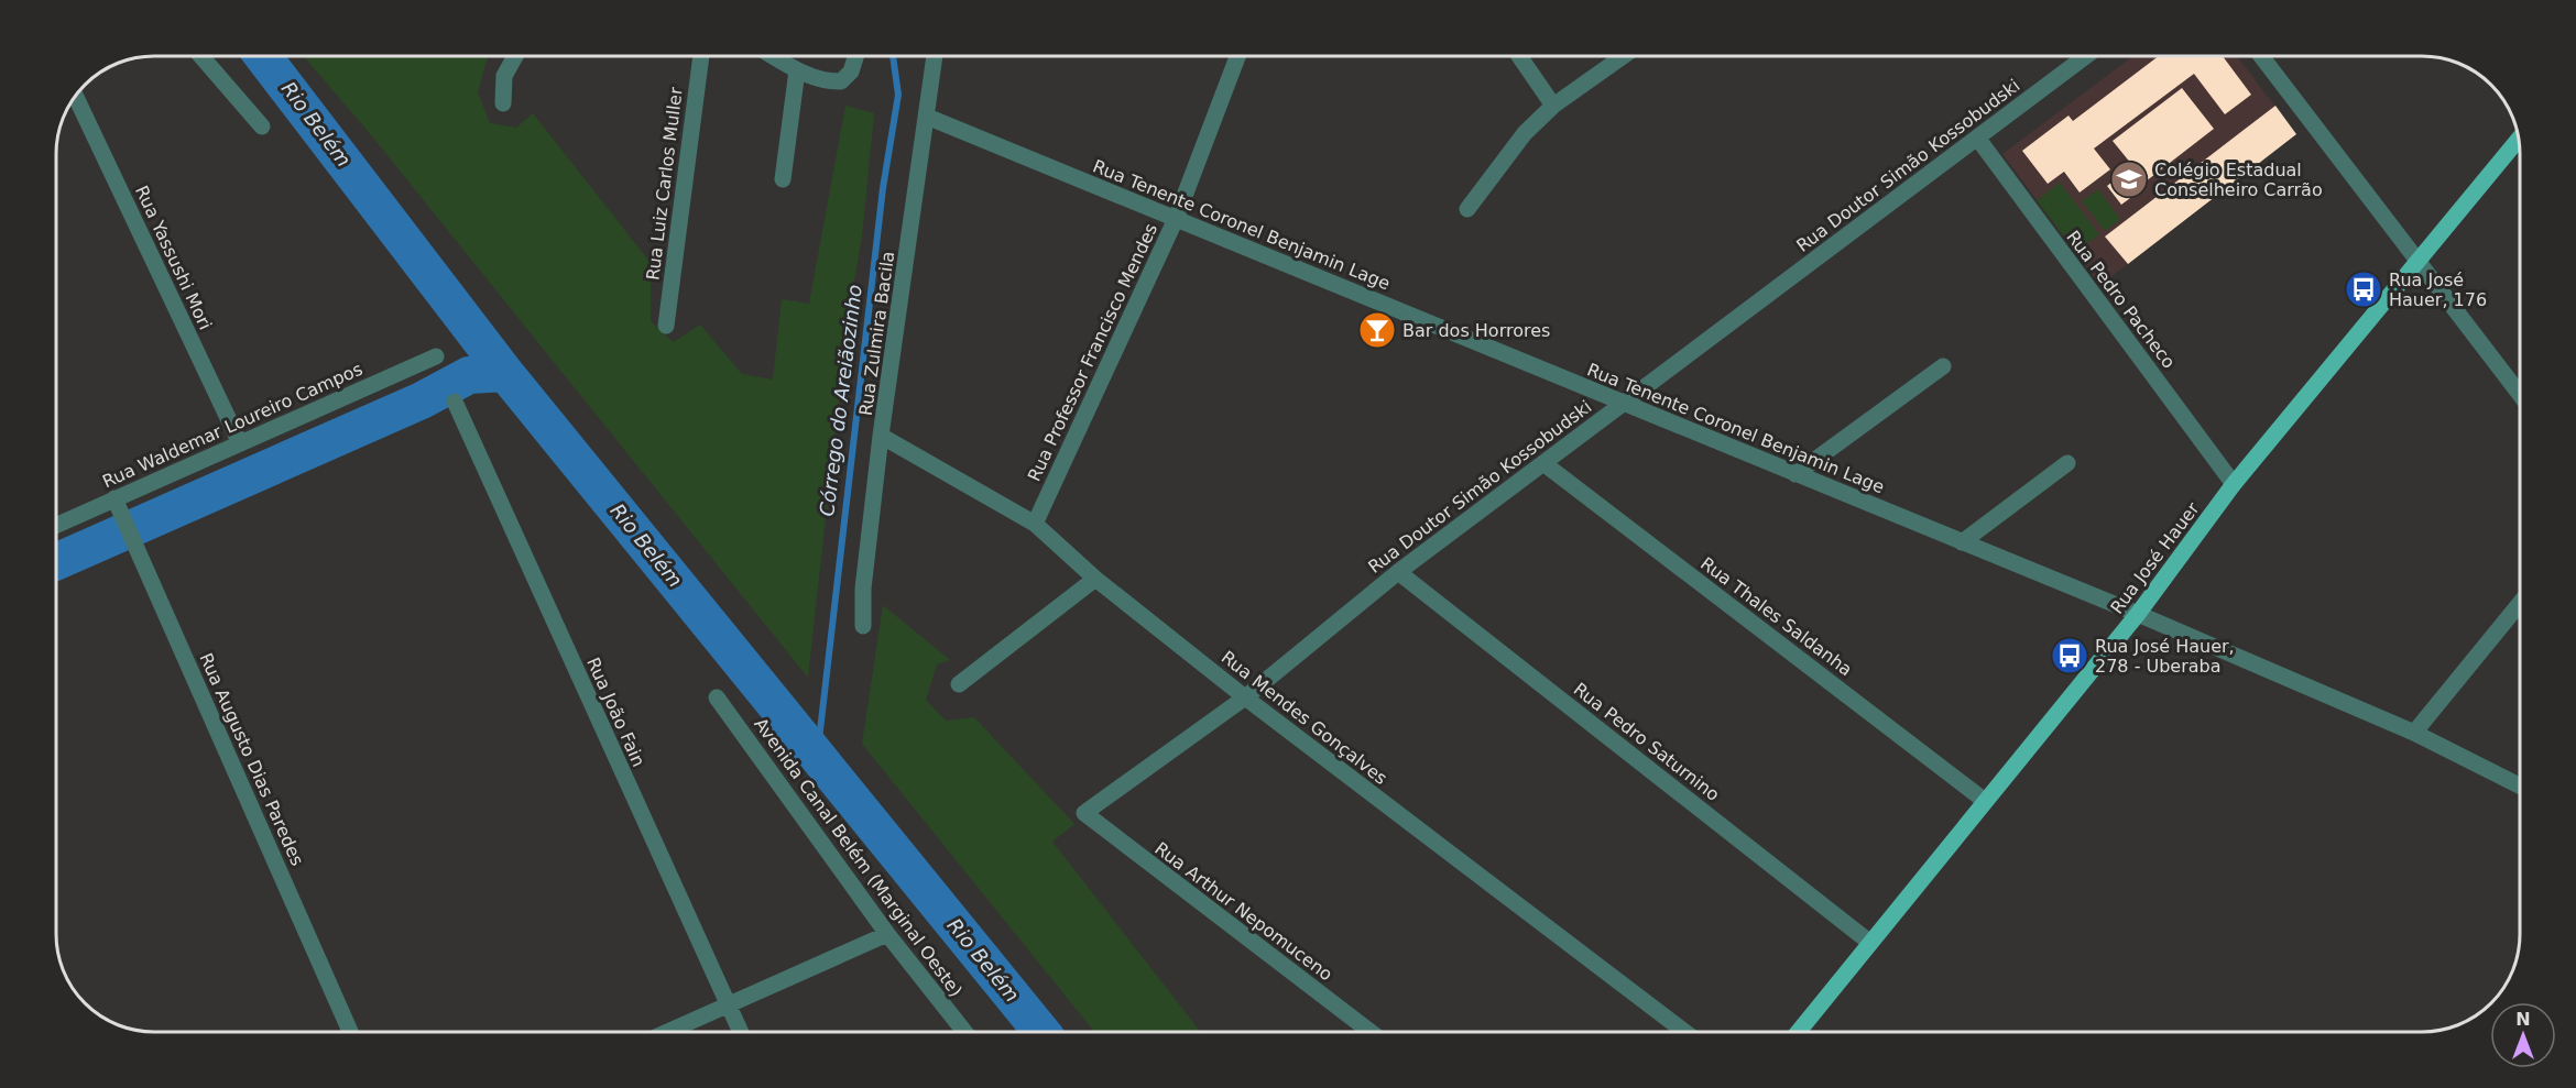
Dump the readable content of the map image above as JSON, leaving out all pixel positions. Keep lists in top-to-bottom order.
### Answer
{
  "streets": {
    "main road": ["Rua José Hauer"],
    "street": [
      "Rua Doutor Simão Kossobudski",
      "Rua Luiz Carlos Muller",
      "Rua Tenente Coronel Benjamin Lage",
      "Rua Yassushi Mori",
      "Rua Pedro Pacheco",
      "Rua Zulmira Bacila",
      "Rua Professor Francisco Mendes",
      "Rua Waldemar Loureiro Campos",
      "Rua Thales Saldanha",
      "Rua João Fain",
      "Rua Mendes Gonçalves",
      "Rua Pedro Saturnino",
      "Rua Augusto Dias Paredes",
      "Avenida Canal Belém (Marginal Oeste)",
      "Rua Arthur Nepomuceno"
    ]
  },
  "crossings": [
    ["Rua Doutor Simão Kossobudski", "Rua Tenente Coronel Benjamin Lage"],
    ["Rua Doutor Simão Kossobudski", "Rua Pedro Pacheco"],
    ["Rua Doutor Simão Kossobudski", "Rua Thales Saldanha"],
    ["Rua Doutor Simão Kossobudski", "Rua Mendes Gonçalves"],
    ["Rua Doutor Simão Kossobudski", "Rua Pedro Saturnino"],
    ["Rua Doutor Simão Kossobudski", "Rua Arthur Nepomuceno"],
    ["Rua Tenente Coronel Benjamin Lage", "Rua Zulmira Bacila"],
    ["Rua Tenente Coronel Benjamin Lage", "Rua Professor Francisco Mendes"],
    ["Rua Tenente Coronel Benjamin Lage", "Rua José Hauer"],
    ["Rua Yassushi Mori", "Rua Waldemar Loureiro Campos"],
    ["Rua Pedro Pacheco", "Rua José Hauer"],
    ["Rua Zulmira Bacila", "Rua Mendes Gonçalves"],
    ["Rua Professor Francisco Mendes", "Rua Mendes Gonçalves"],
    ["Rua Waldemar Loureiro Campos", "Rua Augusto Dias Paredes"],
    ["Rua José Hauer", "Rua Thales Saldanha"],
    ["Rua José Hauer", "Rua Pedro Saturnino"]
  ],
  "water": ["Rio Belém", "Córrego do Areiãozinho"],
  "places": {
    "school or university": ["Colégio Estadual Conselheiro Carrão"],
    "bus stop": ["Rua José Hauer, 176", "Rua José Hauer, 278 - Uberaba"],
    "bar": ["Bar dos Horrores"]
  },
  "north": "top"
}
